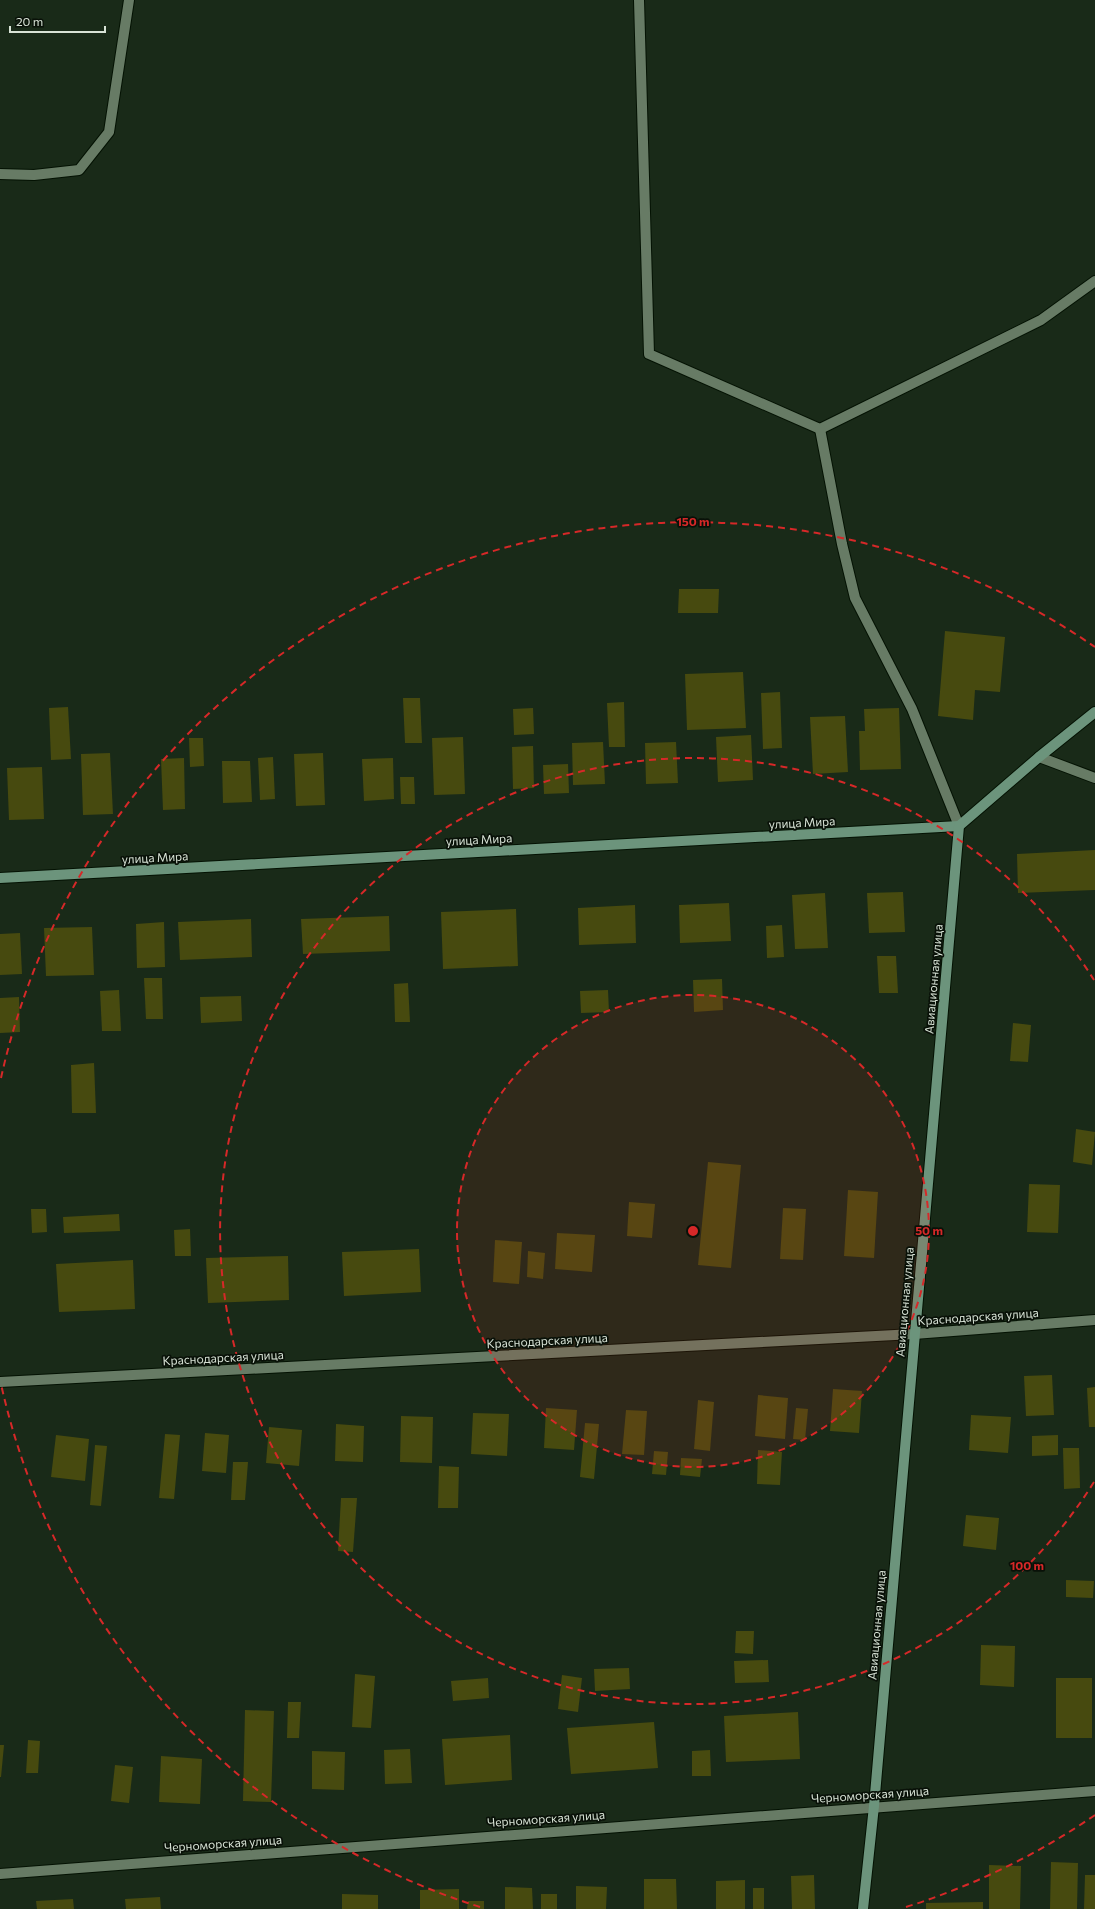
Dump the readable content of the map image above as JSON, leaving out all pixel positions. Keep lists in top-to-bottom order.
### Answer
{
  "streets": {
    "main road": ["улица Мира", "Авиационная улица"],
    "street": ["Краснодарская улица", "Черноморская улица"]
  },
  "crossings": [
    ["улица Мира", "Авиационная улица"],
    ["Авиационная улица", "Краснодарская улица"],
    ["Авиационная улица", "Черноморская улица"]
  ],
  "scale_bar": "20 m",
  "rings": ["150 m", "50 m", "100 m"]
}
